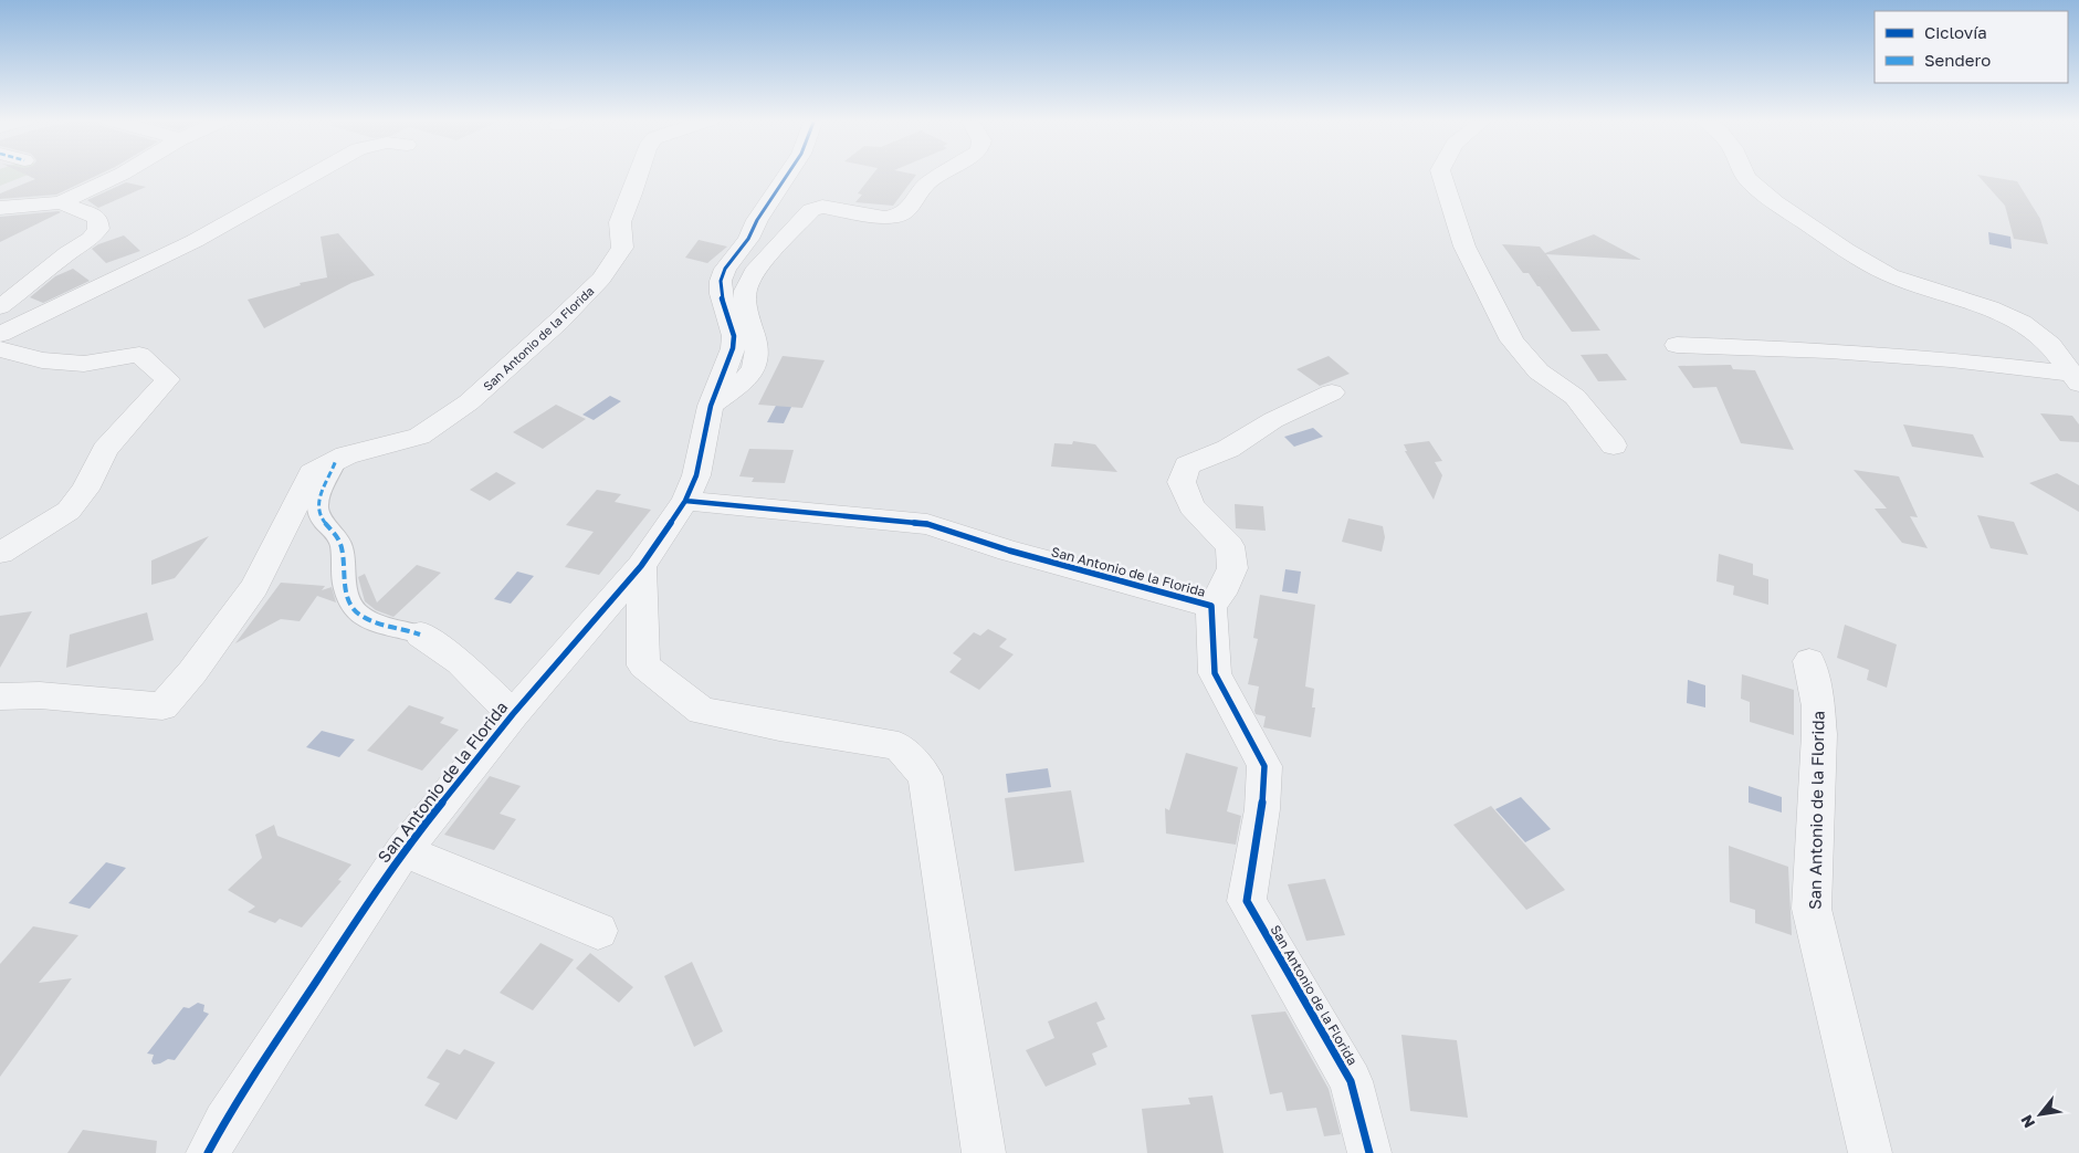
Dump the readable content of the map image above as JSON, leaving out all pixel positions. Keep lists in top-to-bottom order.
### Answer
{
  "streets": {
    "street": ["San Antonio de la Florida"]
  },
  "legend": ["Ciclovía", "Sendero"],
  "north": "bottom left"
}
